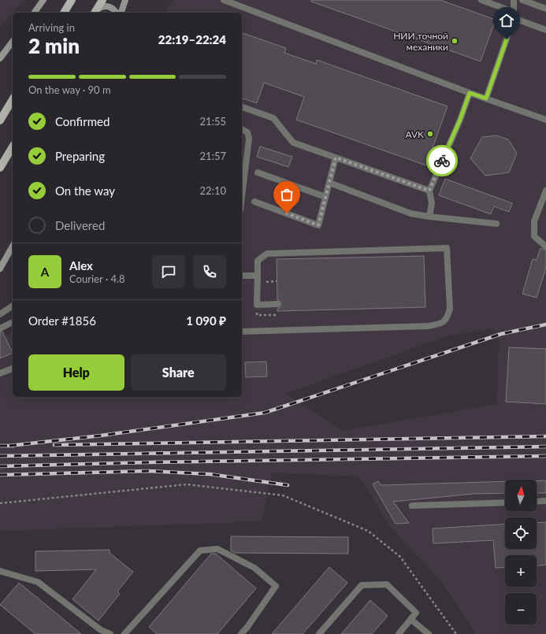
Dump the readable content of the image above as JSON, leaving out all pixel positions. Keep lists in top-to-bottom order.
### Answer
{
  "places": ["НИИ точной механики", "AVK"],
  "north": "top",
  "page": {
    "heading": ["2 min", "Arriving in", "22:19–22:24"],
    "panel": [
      "Alex",
      "Courier · 4.8",
      "Order #1856",
      "1 090 ₽"
    ],
    "bar": "On the way · 90 m",
    "list": [
      ["Confirmed", "21:55"],
      ["Preparing", "21:57"],
      ["On the way", "22:10"],
      "Delivered"
    ],
    "round": "A",
    "buttons": ["Help", "Share"],
    "map_buttons": ["+", "−"]
  }
}
